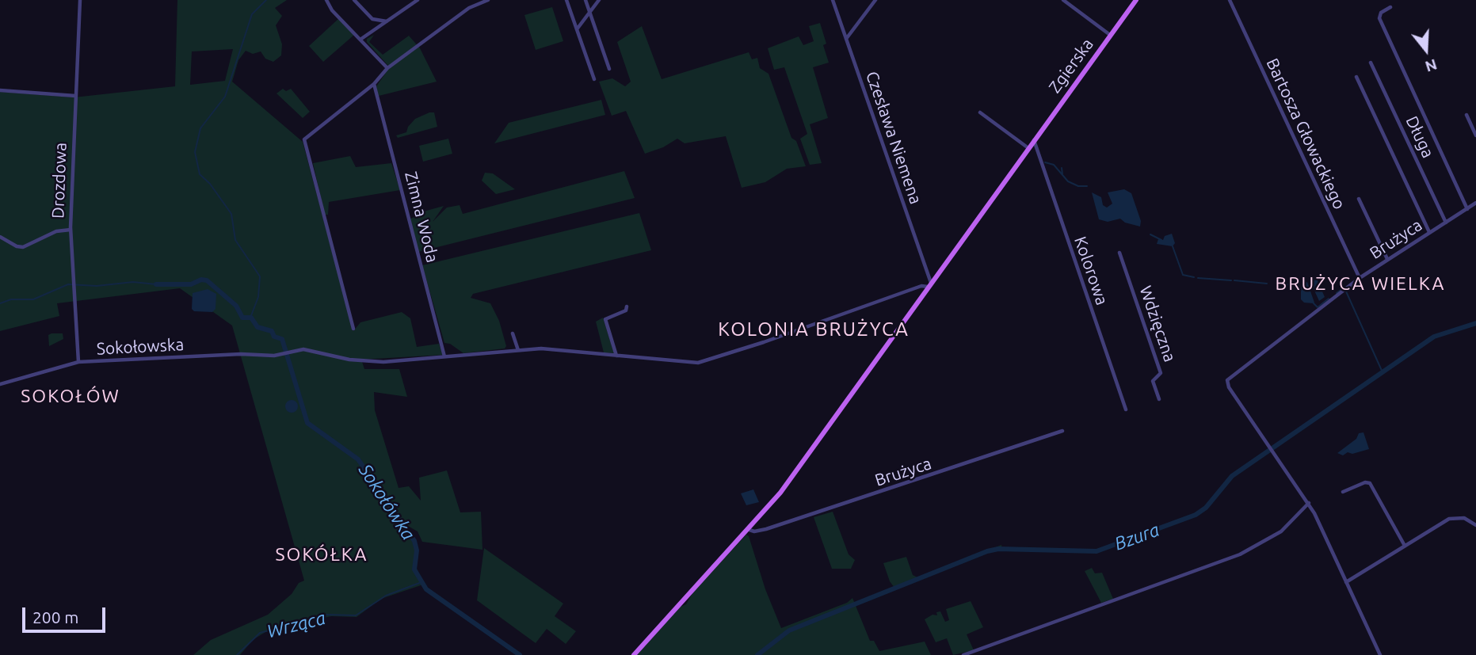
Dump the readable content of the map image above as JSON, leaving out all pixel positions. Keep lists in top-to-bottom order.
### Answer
{
  "streets": {
    "main road": ["Zgierska"],
    "street": [
      "Bartosza Głowackiego",
      "Długa",
      "Czesława Niemena",
      "Drozdowa",
      "Zimna Woda",
      "Brużyca",
      "Kolorowa",
      "Wdzięczna",
      "Sokołowska"
    ]
  },
  "crossings": [
    ["Zgierska", "Czesława Niemena"],
    ["Zgierska", "Brużyca"],
    ["Zgierska", "Kolorowa"],
    ["Zgierska", "Sokołowska"],
    ["Bartosza Głowackiego", "Brużyca"],
    ["Długa", "Brużyca"],
    ["Czesława Niemena", "Sokołowska"],
    ["Drozdowa", "Sokołowska"],
    ["Zimna Woda", "Sokołowska"]
  ],
  "districts": [
    "BRUŻYCA WIELKA",
    "KOLONIA BRUŻYCA",
    "SOKOŁÓW",
    "SOKÓŁKA"
  ],
  "water": ["Sokołówka", "Bzura", "Wrząca"],
  "scale_bar": "200 m",
  "north": "bottom"
}
